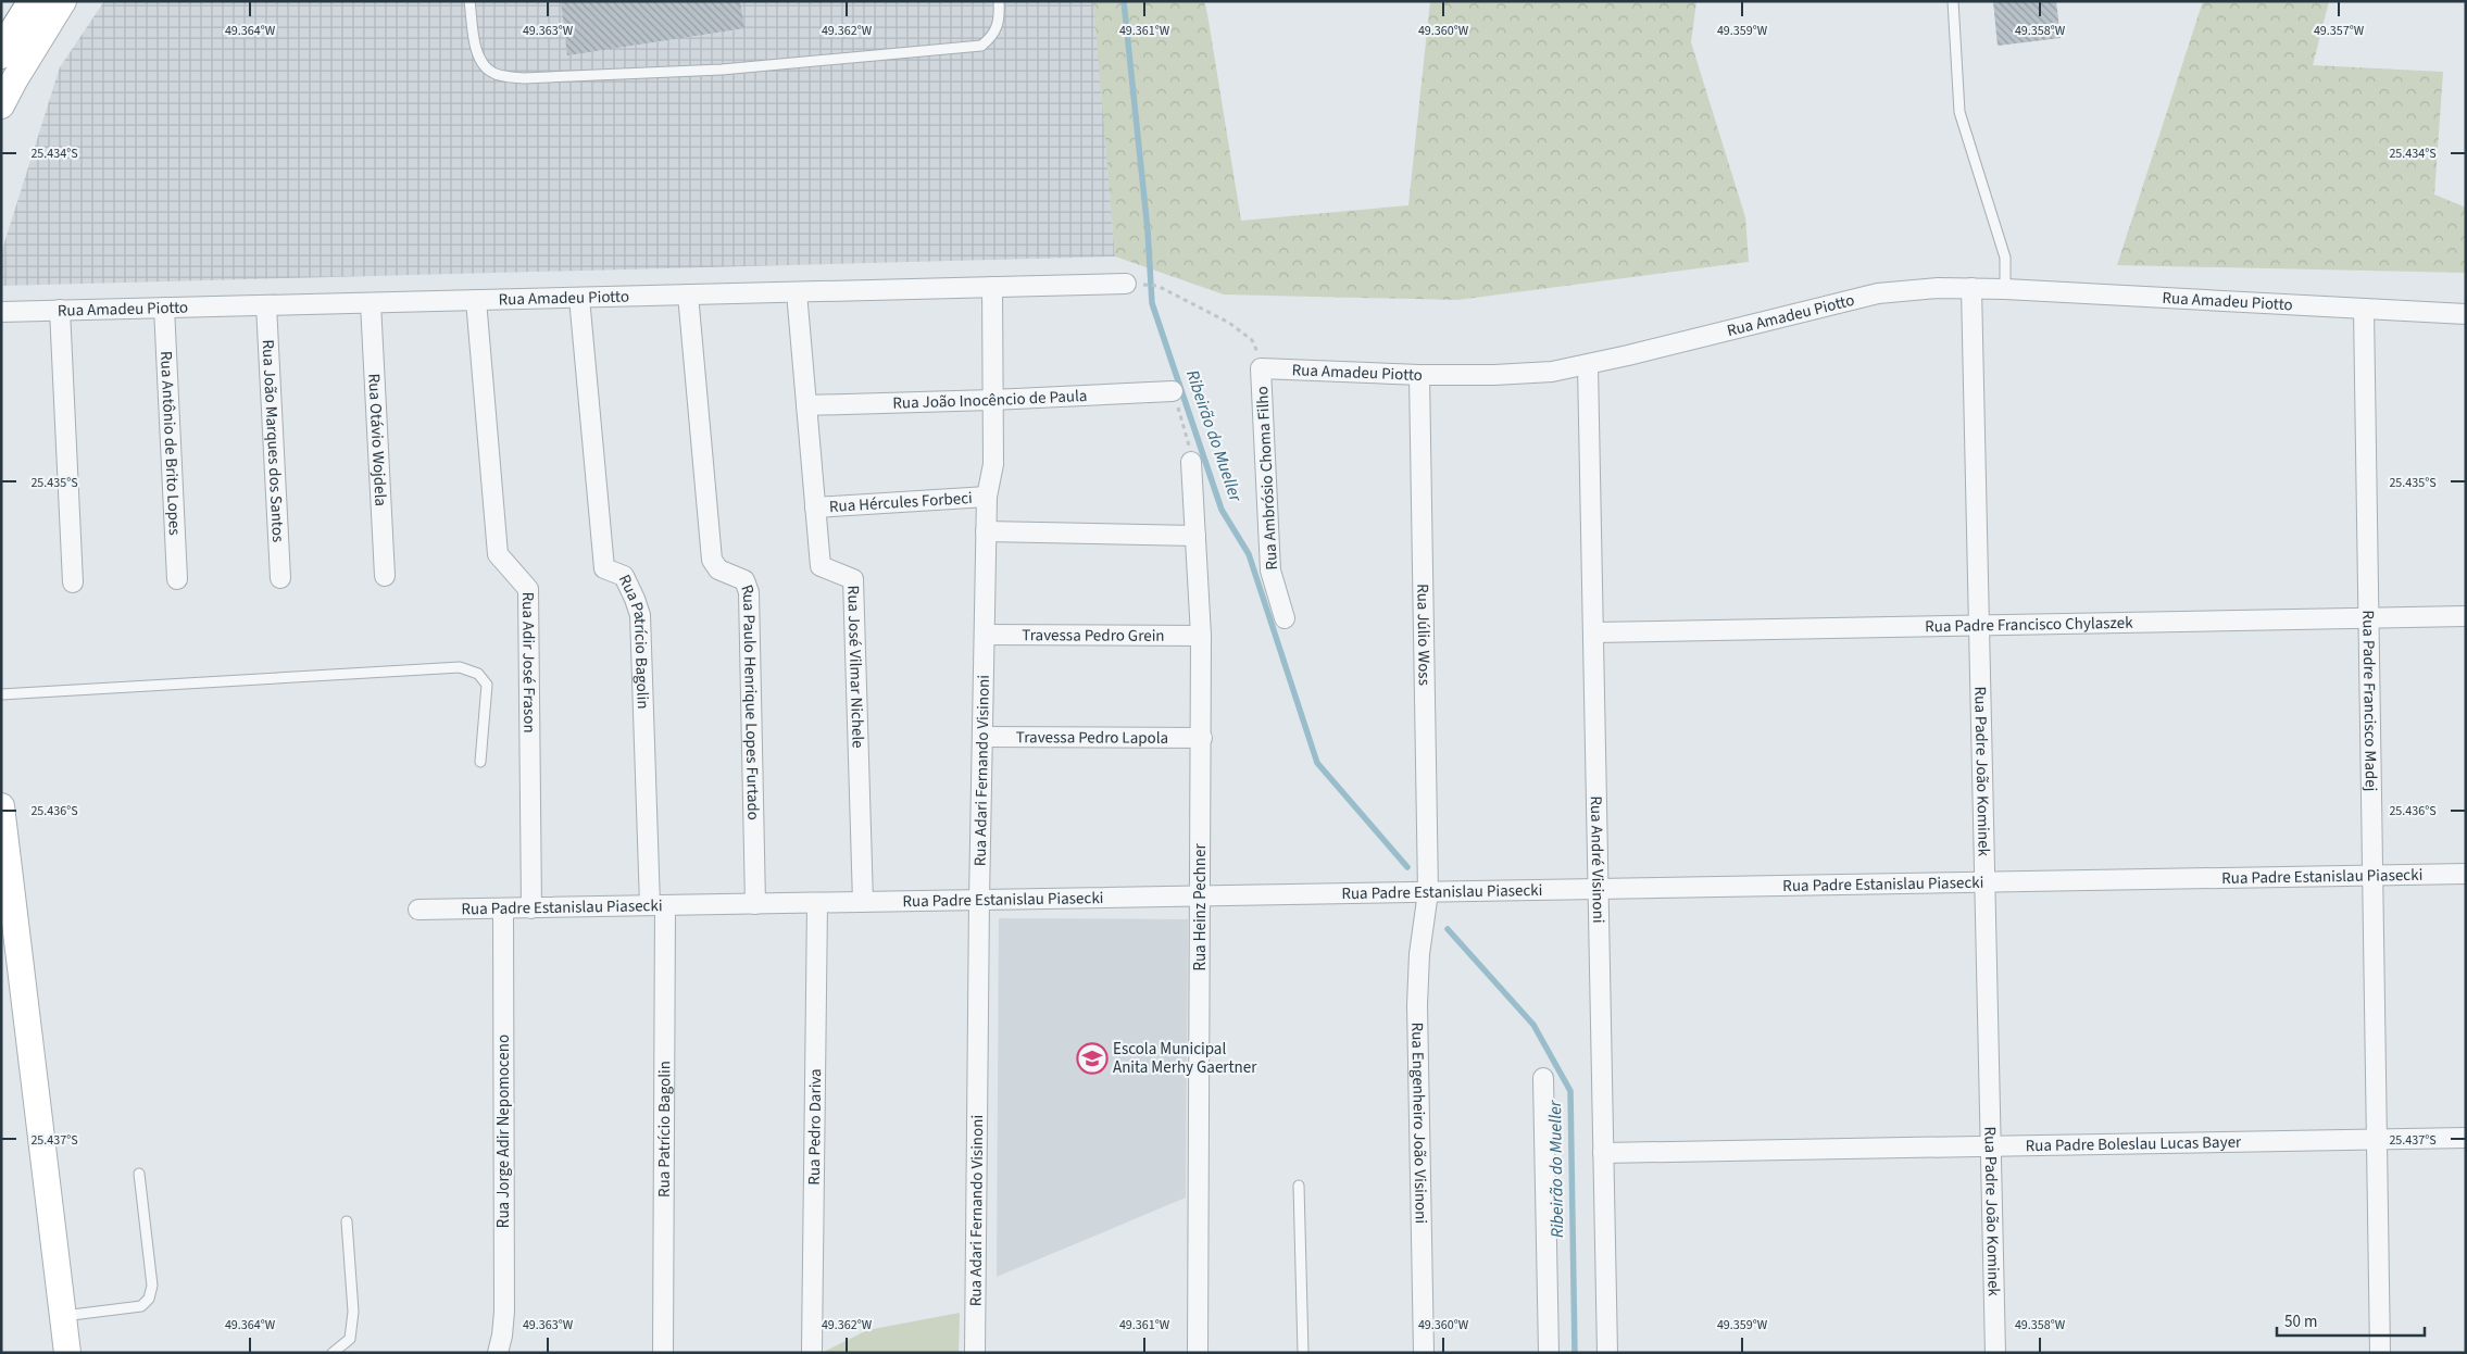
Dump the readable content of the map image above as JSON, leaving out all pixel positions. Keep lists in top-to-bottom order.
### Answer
{
  "streets": {
    "street": [
      "Rua Amadeu Piotto",
      "Rua João Inocêncio de Paula",
      "Rua Otávio Wojdela",
      "Rua João Marques dos Santos",
      "Rua Antônio de Brito Lopes",
      "Rua Ambrósio Choma Filho",
      "Rua Hércules Forbeci",
      "Rua Padre Francisco Chylaszek",
      "Rua Júlio Woss",
      "Travessa Pedro Grein",
      "Rua Patrício Bagolin",
      "Rua Adir José Frason",
      "Rua José Vilmar Nichele",
      "Rua Padre Francisco Madej",
      "Rua Paulo Henrique Lopes Furtado",
      "Travessa Pedro Lapola",
      "Rua Adari Fernando Visinoni",
      "Rua Padre João Kominek",
      "Rua André Visinoni",
      "Rua Padre Estanislau Piasecki",
      "Rua Heinz Pechner",
      "Rua Engenheiro João Visinoni",
      "Rua Pedro Dariva",
      "Rua Jorge Adir Nepomoceno",
      "Rua Padre Boleslau Lucas Bayer"
    ]
  },
  "crossings": [
    ["Rua Amadeu Piotto", "Rua Otávio Wojdela"],
    ["Rua Amadeu Piotto", "Rua João Marques dos Santos"],
    ["Rua Amadeu Piotto", "Rua Antônio de Brito Lopes"],
    ["Rua Amadeu Piotto", "Rua Ambrósio Choma Filho"],
    ["Rua Amadeu Piotto", "Rua Júlio Woss"],
    ["Rua Amadeu Piotto", "Rua Patrício Bagolin"],
    ["Rua Amadeu Piotto", "Rua Adir José Frason"],
    ["Rua Amadeu Piotto", "Rua José Vilmar Nichele"],
    ["Rua Amadeu Piotto", "Rua Padre Francisco Madej"],
    ["Rua Amadeu Piotto", "Rua Paulo Henrique Lopes Furtado"],
    ["Rua Amadeu Piotto", "Rua Adari Fernando Visinoni"],
    ["Rua Amadeu Piotto", "Rua Padre João Kominek"],
    ["Rua Amadeu Piotto", "Rua André Visinoni"],
    ["Rua João Inocêncio de Paula", "Rua José Vilmar Nichele"],
    ["Rua João Inocêncio de Paula", "Rua Adari Fernando Visinoni"],
    ["Rua Hércules Forbeci", "Rua José Vilmar Nichele"],
    ["Rua Hércules Forbeci", "Rua Adari Fernando Visinoni"],
    ["Rua Padre Francisco Chylaszek", "Rua Padre Francisco Madej"],
    ["Rua Padre Francisco Chylaszek", "Rua Padre João Kominek"],
    ["Rua Padre Francisco Chylaszek", "Rua André Visinoni"],
    ["Rua Júlio Woss", "Rua Padre Estanislau Piasecki"],
    ["Rua Júlio Woss", "Rua Engenheiro João Visinoni"],
    ["Travessa Pedro Grein", "Rua Adari Fernando Visinoni"],
    ["Travessa Pedro Grein", "Rua Heinz Pechner"],
    ["Rua Patrício Bagolin", "Rua Padre Estanislau Piasecki"],
    ["Rua Adir José Frason", "Rua Padre Estanislau Piasecki"],
    ["Rua José Vilmar Nichele", "Rua Padre Estanislau Piasecki"],
    ["Rua Padre Francisco Madej", "Rua Padre Estanislau Piasecki"],
    ["Rua Padre Francisco Madej", "Rua Padre Boleslau Lucas Bayer"],
    ["Rua Paulo Henrique Lopes Furtado", "Rua Padre Estanislau Piasecki"],
    ["Travessa Pedro Lapola", "Rua Adari Fernando Visinoni"],
    ["Travessa Pedro Lapola", "Rua Heinz Pechner"],
    ["Rua Adari Fernando Visinoni", "Rua Padre Estanislau Piasecki"],
    ["Rua Padre João Kominek", "Rua Padre Estanislau Piasecki"],
    ["Rua Padre João Kominek", "Rua Padre Boleslau Lucas Bayer"],
    ["Rua André Visinoni", "Rua Padre Estanislau Piasecki"],
    ["Rua André Visinoni", "Rua Padre Boleslau Lucas Bayer"],
    ["Rua Padre Estanislau Piasecki", "Rua Heinz Pechner"],
    ["Rua Padre Estanislau Piasecki", "Rua Engenheiro João Visinoni"],
    ["Rua Padre Estanislau Piasecki", "Rua Pedro Dariva"],
    ["Rua Padre Estanislau Piasecki", "Rua Jorge Adir Nepomoceno"]
  ],
  "water": ["Ribeirão do Mueller"],
  "places": {
    "school or university": ["Escola Municipal Anita Merhy Gaertner"]
  },
  "scale_bar": "50 m",
  "coordinates": [
    "49.364°W",
    "49.363°W",
    "49.362°W",
    "49.361°W",
    "49.360°W",
    "49.359°W",
    "49.358°W",
    "49.357°W",
    "25.434°S",
    "25.435°S",
    "25.436°S",
    "25.437°S"
  ]
}
